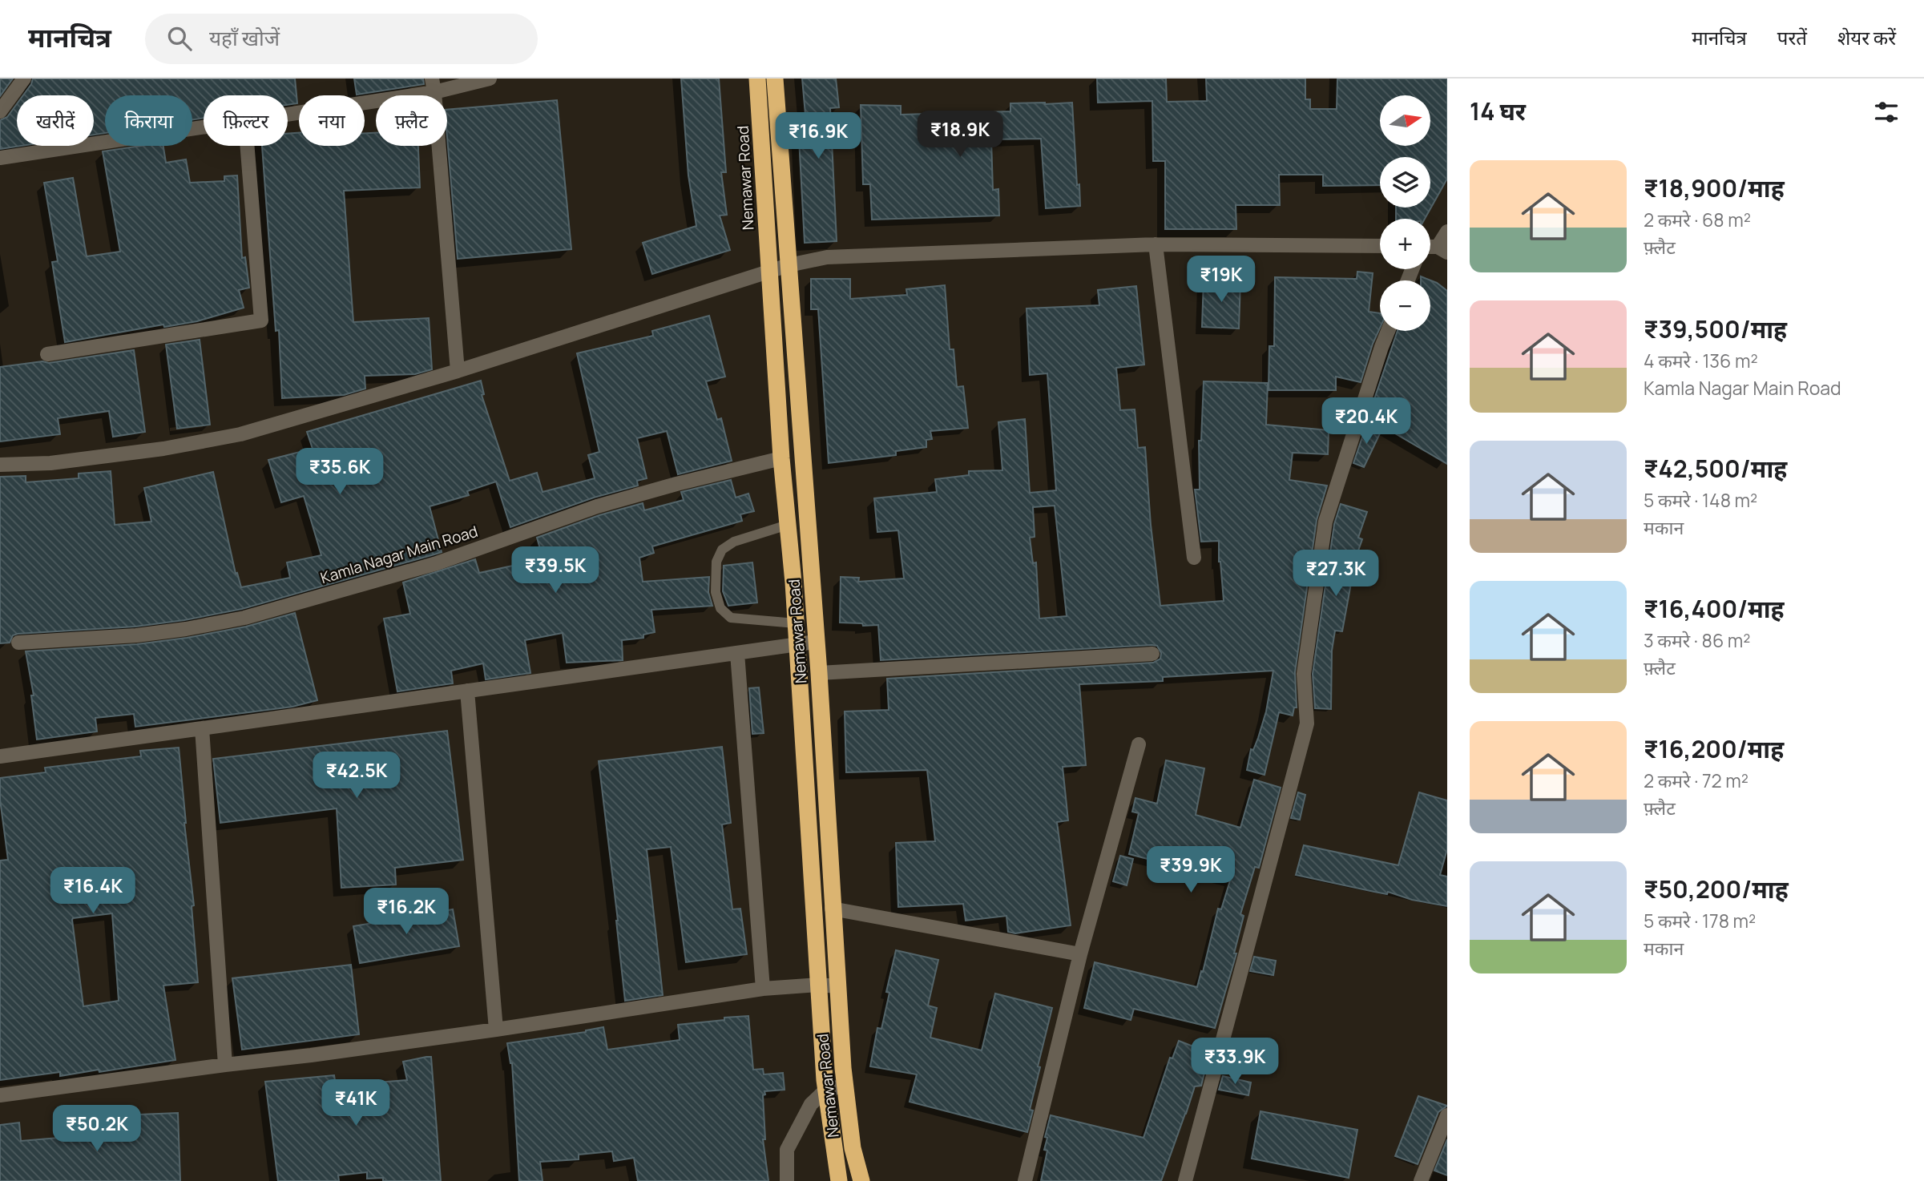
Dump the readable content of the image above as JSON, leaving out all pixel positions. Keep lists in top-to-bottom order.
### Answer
{
  "streets": {
    "highway": ["Nemawar Road"],
    "street": ["Kamla Nagar Main Road"]
  },
  "crossings": [
    ["Nemawar Road", "Kamla Nagar Main Road"]
  ],
  "north": "right",
  "page": {
    "header": "मानचित्र",
    "search": "यहाँ खोजें",
    "nav": ["मानचित्र", "परतें", "शेयर करें"],
    "heading": "14 घर",
    "map_buttons": ["+", "−"],
    "chip": [
      "खरीदें",
      "किराया",
      "फ़िल्टर",
      "नया",
      "फ़्लैट"
    ],
    "price": [
      "₹18.9K",
      "₹16.9K",
      "₹19K",
      "₹20.4K",
      "₹35.6K",
      "₹39.5K",
      "₹27.3K",
      "₹42.5K",
      "₹39.9K",
      "₹16.4K",
      "₹16.2K",
      "₹33.9K",
      "₹41K",
      "₹50.2K"
    ],
    "list": [
      {
        "name": "₹18,900/माह",
        "note": "2 कमरे · 68 m² · फ़्लैट"
      },
      {
        "name": "₹39,500/माह",
        "note": "4 कमरे · 136 m² · Kamla Nagar Main Road"
      },
      {
        "name": "₹42,500/माह",
        "note": "5 कमरे · 148 m² · मकान"
      },
      {
        "name": "₹16,400/माह",
        "note": "3 कमरे · 86 m² · फ़्लैट"
      },
      {
        "name": "₹16,200/माह",
        "note": "2 कमरे · 72 m² · फ़्लैट"
      },
      {
        "name": "₹50,200/माह",
        "note": "5 कमरे · 178 m² · मकान"
      }
    ]
  }
}
